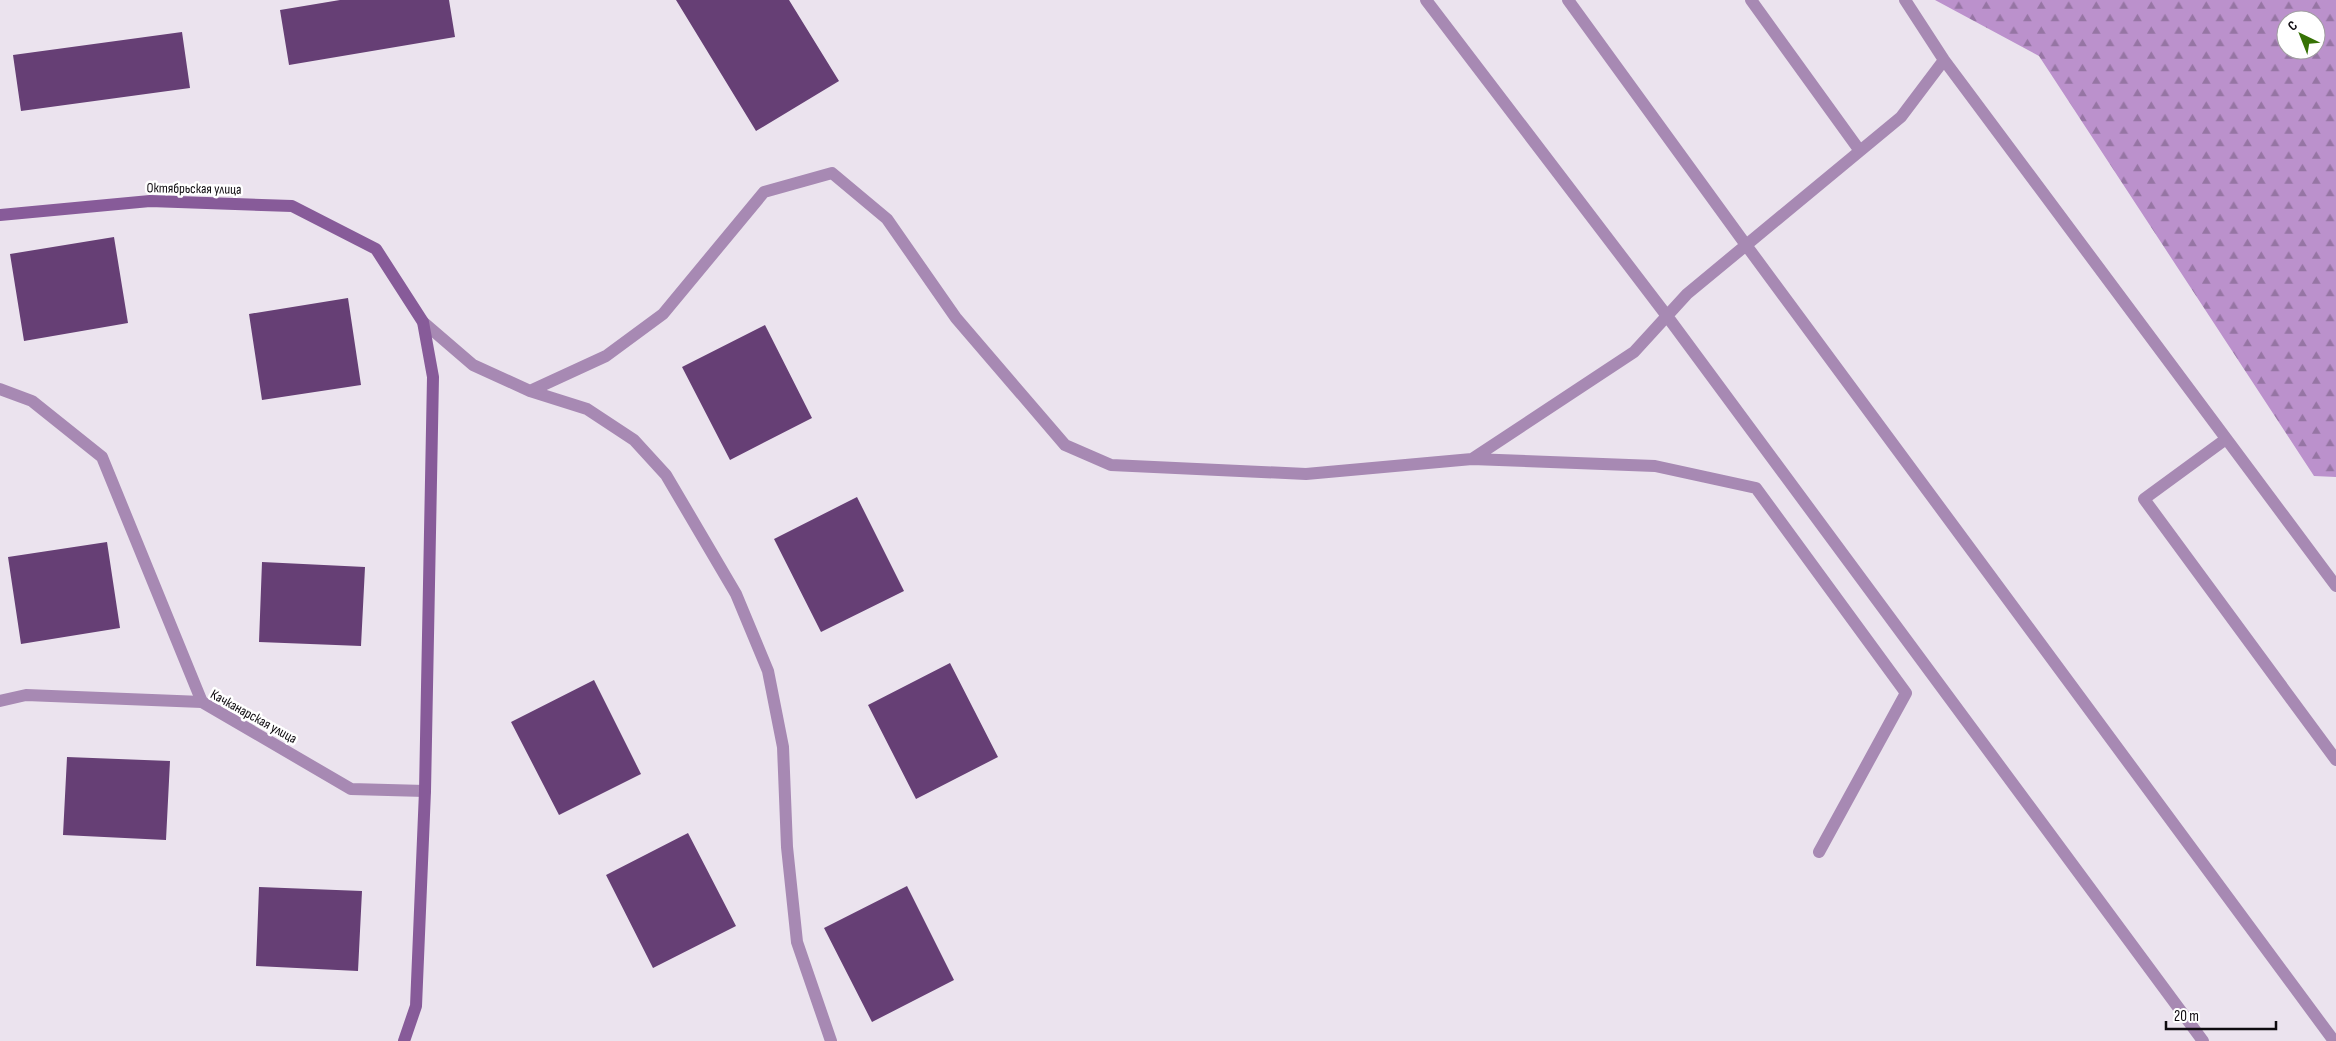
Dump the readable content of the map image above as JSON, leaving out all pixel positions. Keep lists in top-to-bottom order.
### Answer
{
  "streets": {
    "street": ["Октябрьская улица", "Качканарская улица"]
  },
  "scale_bar": "20 m",
  "north": "top left"
}
